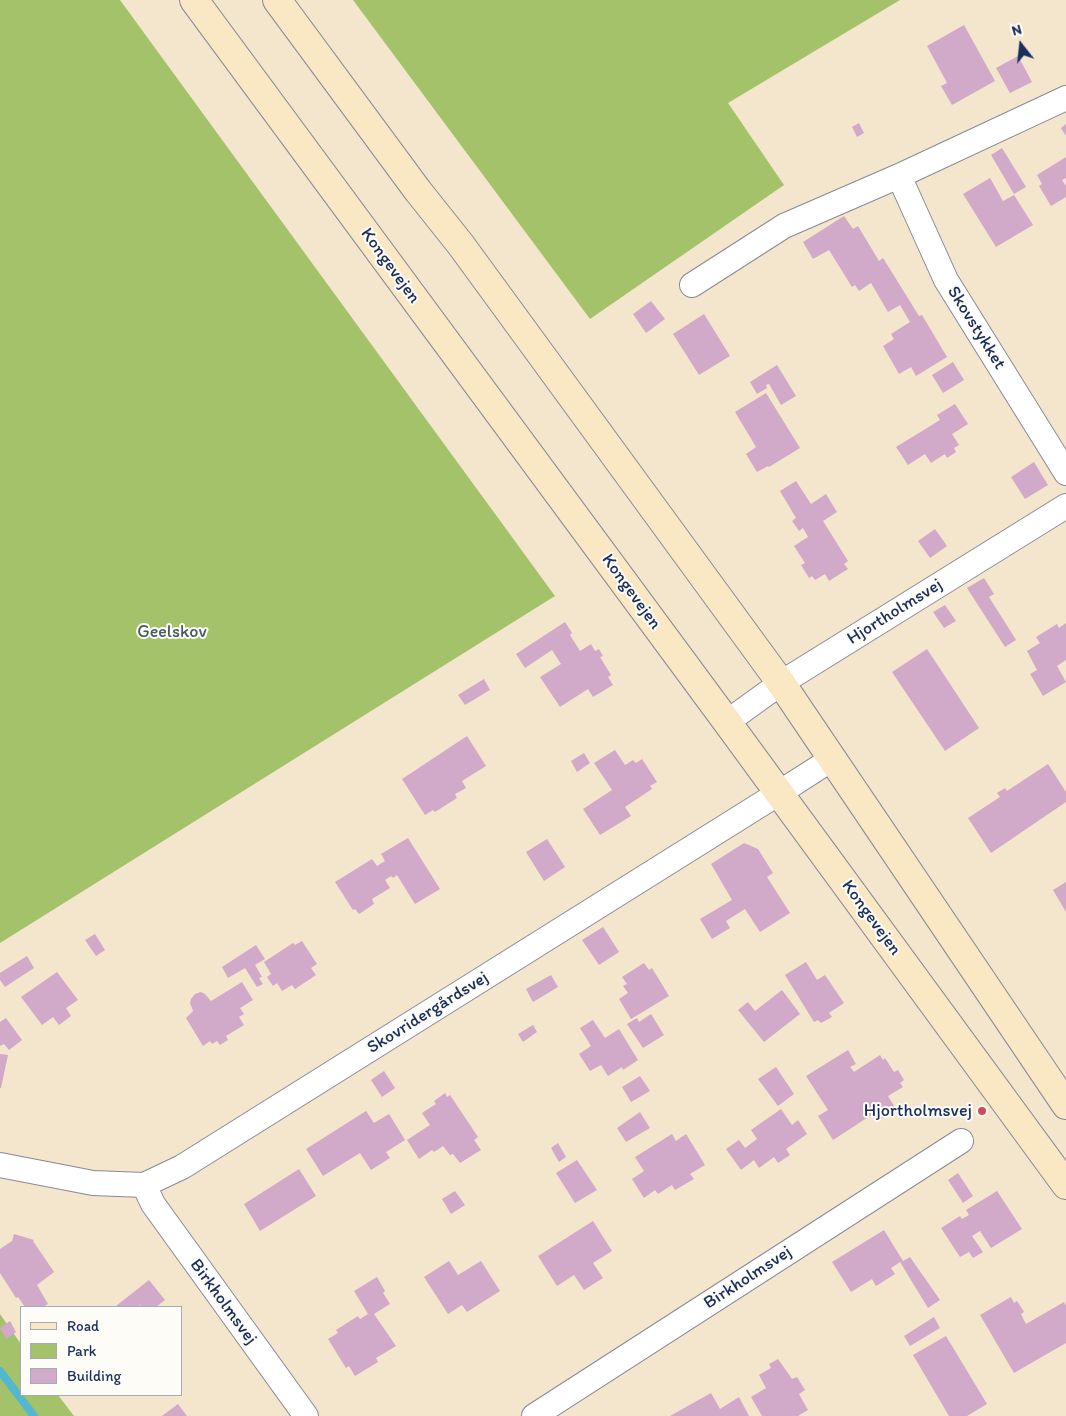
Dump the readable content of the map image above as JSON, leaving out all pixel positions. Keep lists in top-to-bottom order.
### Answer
{
  "streets": {
    "main road": ["Kongevejen"],
    "street": [
      "Skovstykket",
      "Hjortholmsvej",
      "Skovridergårdsvej",
      "Birkholmsvej"
    ]
  },
  "crossings": [
    ["Kongevejen", "Hjortholmsvej"],
    ["Kongevejen", "Skovridergårdsvej"],
    ["Skovridergårdsvej", "Birkholmsvej"]
  ],
  "parks": ["Geelskov"],
  "places": ["Hjortholmsvej"],
  "legend": ["Road", "Park", "Building"],
  "north": "top"
}
